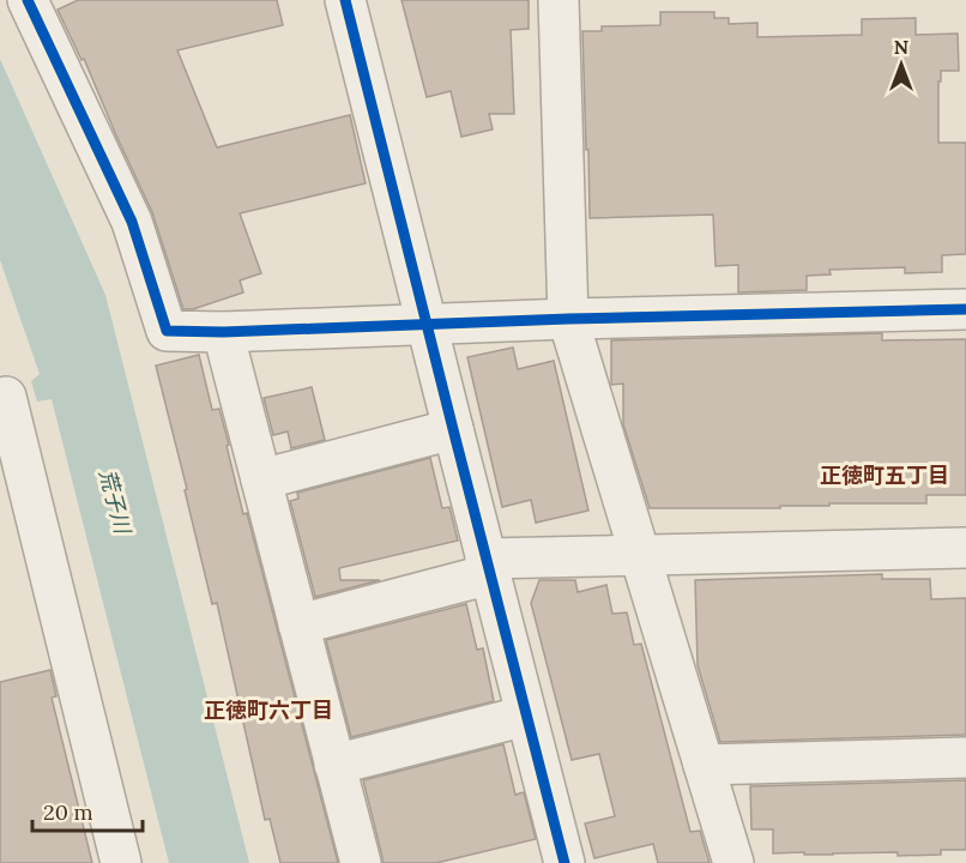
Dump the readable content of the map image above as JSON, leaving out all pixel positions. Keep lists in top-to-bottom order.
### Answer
{
  "districts": ["正徳町五丁目", "正徳町六丁目"],
  "water": ["荒子川"],
  "scale_bar": "20 m",
  "north": "top"
}
